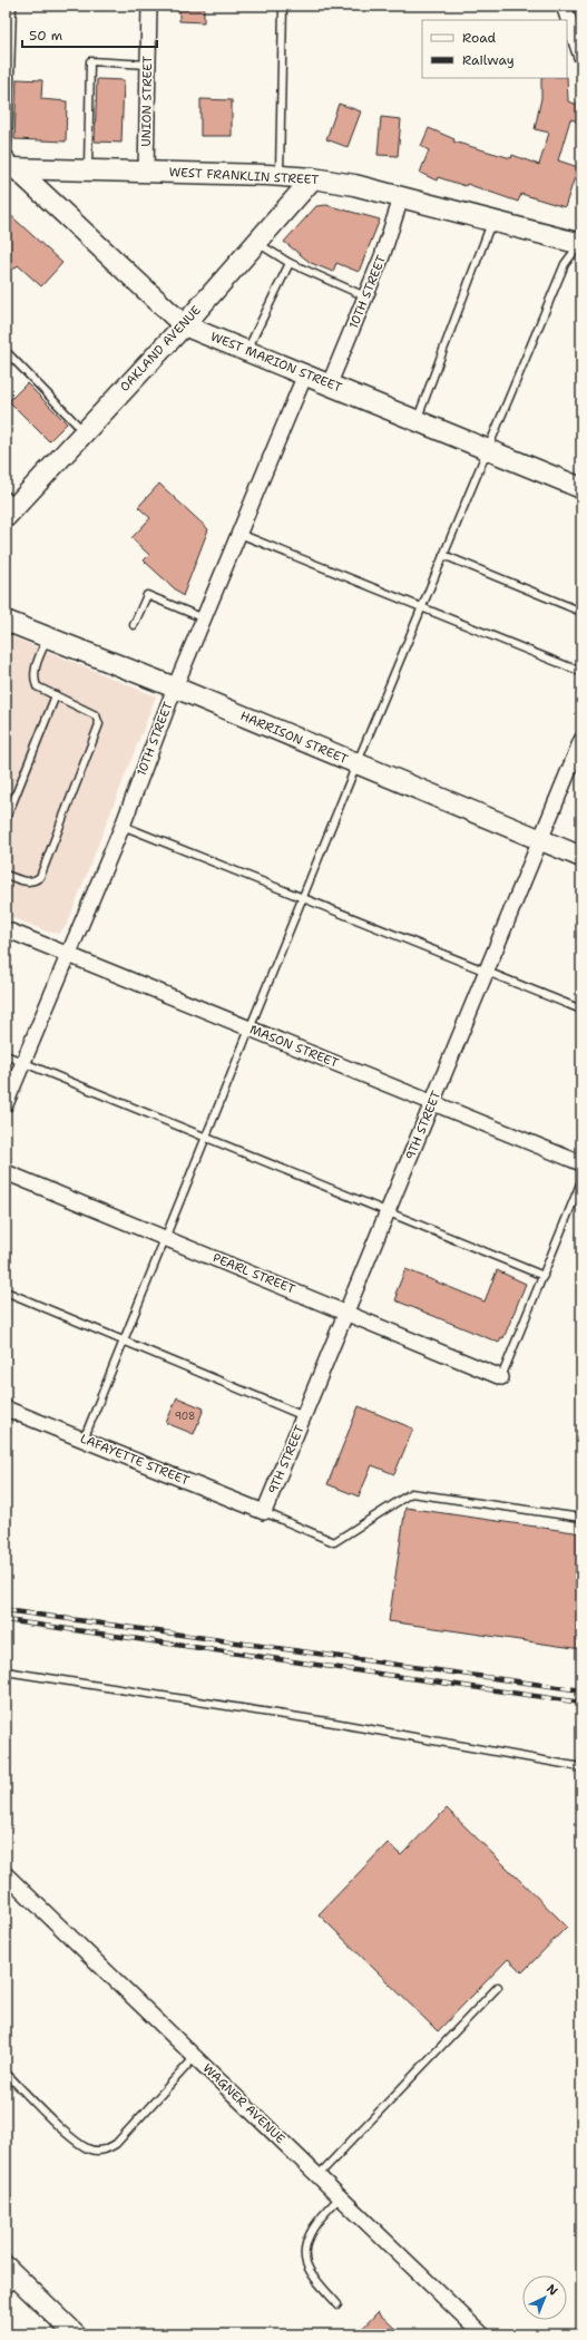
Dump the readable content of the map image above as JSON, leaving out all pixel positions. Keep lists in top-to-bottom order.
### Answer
{
  "streets": {
    "street": [
      "UNION STREET",
      "WEST FRANKLIN STREET",
      "10TH STREET",
      "OAKLAND AVENUE",
      "WEST MARION STREET",
      "HARRISON STREET",
      "MASON STREET",
      "9TH STREET",
      "PEARL STREET",
      "LAFAYETTE STREET",
      "WAGNER AVENUE"
    ]
  },
  "crossings": [
    ["UNION STREET", "WEST FRANKLIN STREET"],
    ["WEST FRANKLIN STREET", "10TH STREET"],
    ["WEST FRANKLIN STREET", "OAKLAND AVENUE"],
    ["WEST FRANKLIN STREET", "WEST MARION STREET"],
    ["10TH STREET", "WEST MARION STREET"],
    ["10TH STREET", "HARRISON STREET"],
    ["10TH STREET", "MASON STREET"],
    ["OAKLAND AVENUE", "WEST MARION STREET"],
    ["HARRISON STREET", "9TH STREET"],
    ["MASON STREET", "9TH STREET"],
    ["9TH STREET", "PEARL STREET"],
    ["9TH STREET", "LAFAYETTE STREET"]
  ],
  "house_numbers": ["908"],
  "legend": ["Road", "Railway"],
  "scale_bar": "50 m",
  "north": "top right"
}
